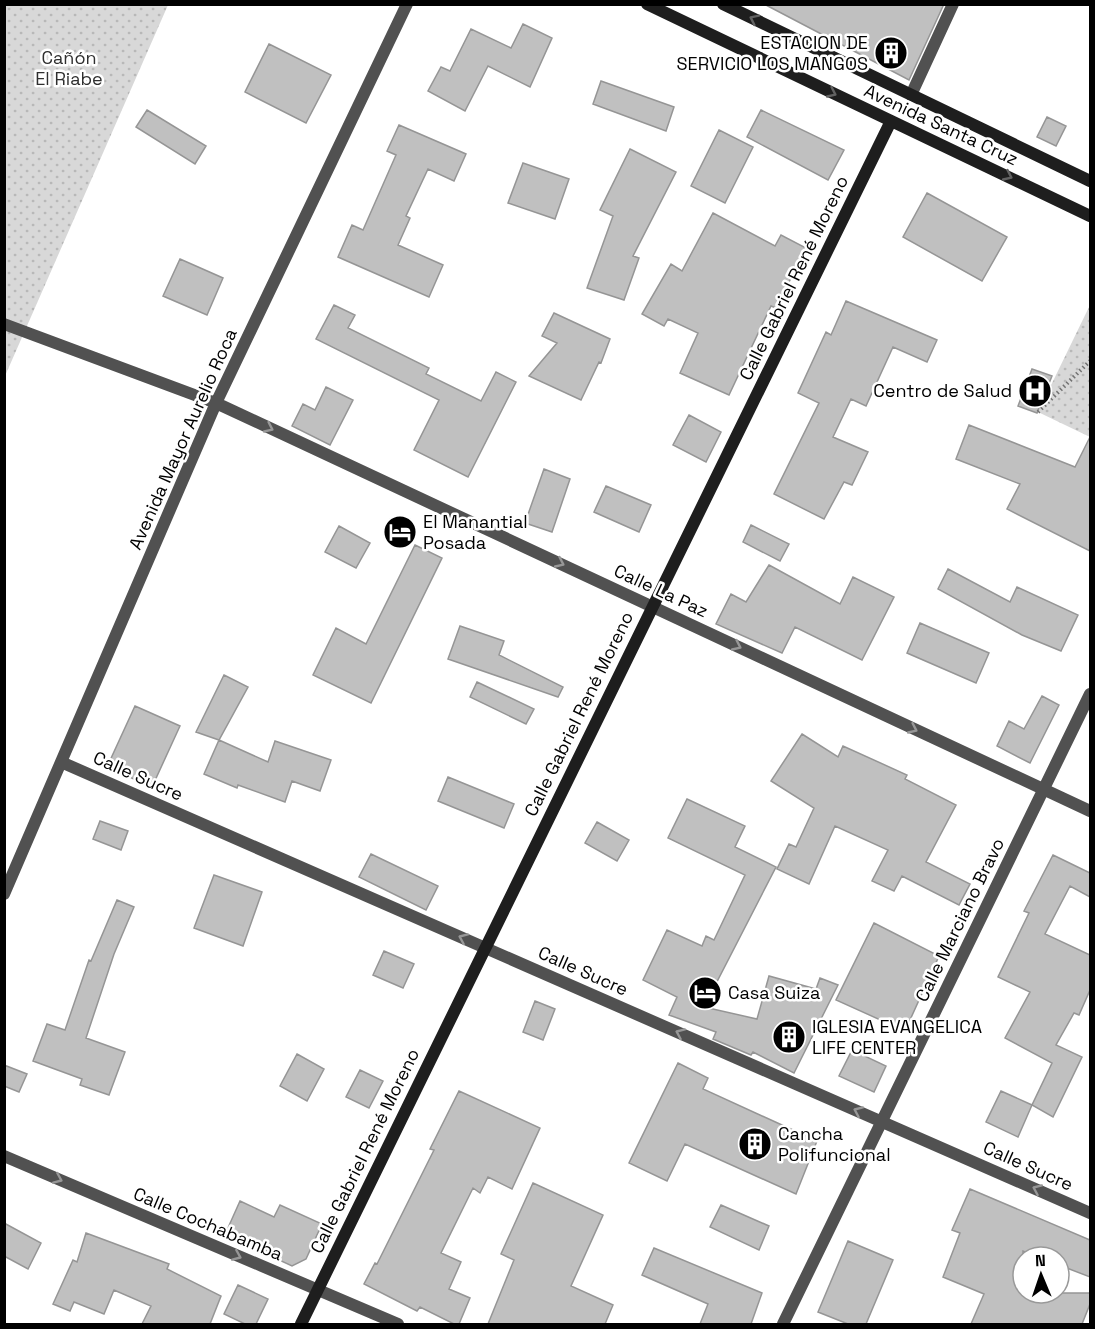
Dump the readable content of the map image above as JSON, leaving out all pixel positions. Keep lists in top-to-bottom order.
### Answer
{
  "streets": {
    "street": [
      "Avenida Santa Cruz",
      "Calle Gabriel René Moreno",
      "Avenida Mayor Aurelio Roca",
      "Calle La Paz",
      "Calle Sucre",
      "Calle Marciano Bravo",
      "Calle Cochabamba"
    ]
  },
  "crossings": [
    ["Avenida Santa Cruz", "Calle Gabriel René Moreno"],
    ["Calle Gabriel René Moreno", "Calle La Paz"],
    ["Calle Gabriel René Moreno", "Calle Sucre"],
    ["Calle Gabriel René Moreno", "Calle Cochabamba"],
    ["Avenida Mayor Aurelio Roca", "Calle La Paz"],
    ["Avenida Mayor Aurelio Roca", "Calle Sucre"],
    ["Calle La Paz", "Calle Marciano Bravo"],
    ["Calle Sucre", "Calle Marciano Bravo"]
  ],
  "one_way": ["Calle La Paz", "Calle Sucre", "Calle Cochabamba"],
  "parks": ["Cañón El Riabe"],
  "places": {
    "building": ["ESTACION DE SERVICIO LOS MANGOS", "IGLESIA EVANGELICA LIFE CENTER", "Cancha Polifuncional"],
    "hospital": ["Centro de Salud"],
    "hotel": ["El Manantial Posada", "Casa Suiza"]
  },
  "north": "top"
}
